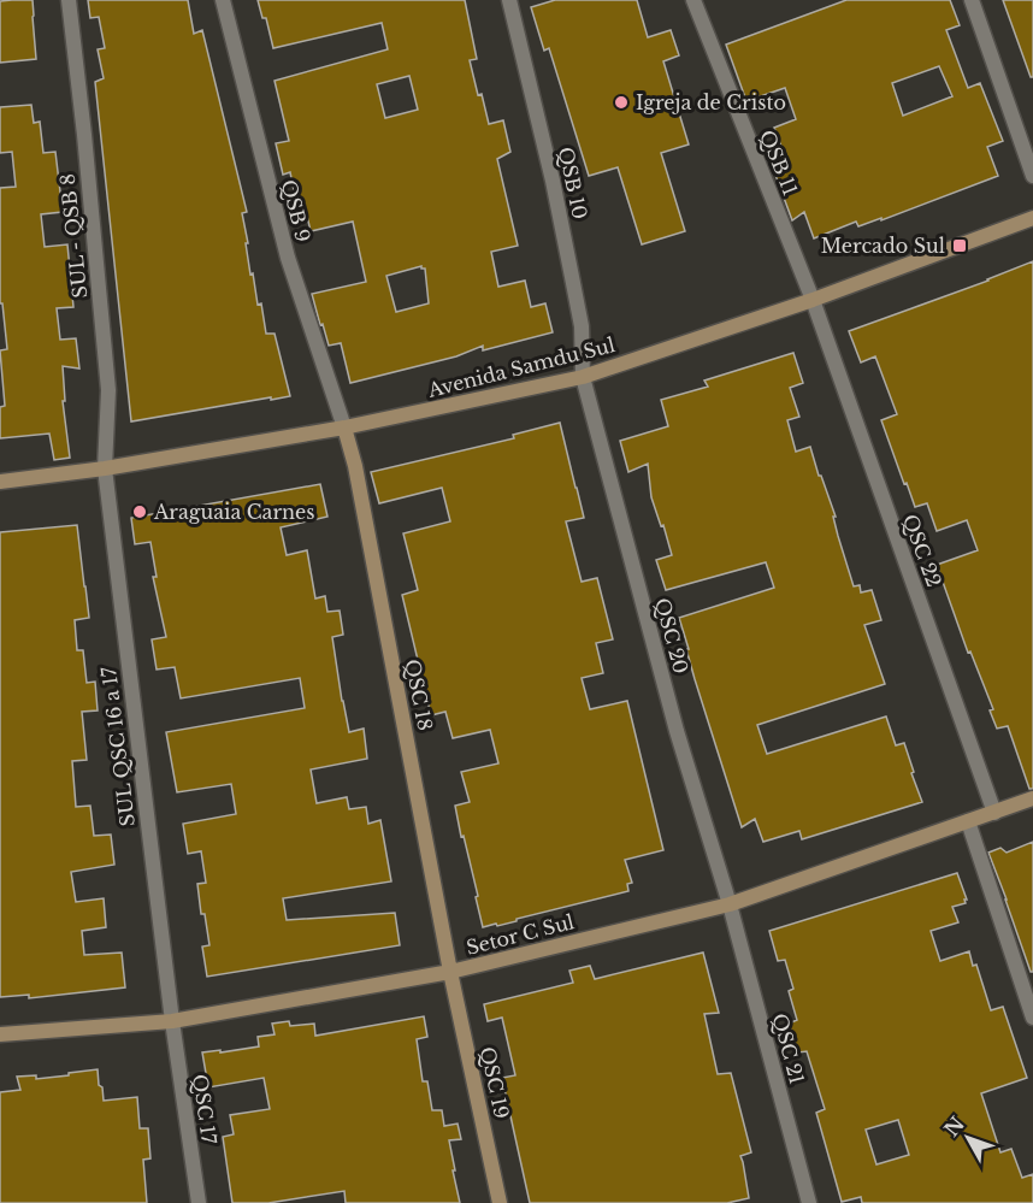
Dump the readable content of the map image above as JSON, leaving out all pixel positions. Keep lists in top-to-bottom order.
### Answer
{
  "streets": {
    "street": [
      "QSB 11",
      "QSB 10",
      "QSB 9",
      "SUL - QSB 8",
      "Avenida Samdu Sul",
      "QSC 22",
      "QSC 20",
      "QSC 18",
      "SUL QSC 16 a 17",
      "Setor C Sul",
      "QSC 21",
      "QSC 19",
      "QSC 17"
    ]
  },
  "crossings": [
    ["QSB 11", "Avenida Samdu Sul"],
    ["QSB 11", "QSC 22"],
    ["QSB 10", "Avenida Samdu Sul"],
    ["QSB 10", "QSC 20"],
    ["QSB 9", "Avenida Samdu Sul"],
    ["QSB 9", "QSC 18"],
    ["SUL - QSB 8", "Avenida Samdu Sul"],
    ["SUL - QSB 8", "SUL QSC 16 a 17"],
    ["Avenida Samdu Sul", "QSC 22"],
    ["Avenida Samdu Sul", "QSC 20"],
    ["Avenida Samdu Sul", "QSC 18"],
    ["Avenida Samdu Sul", "SUL QSC 16 a 17"],
    ["QSC 22", "Setor C Sul"],
    ["QSC 20", "Setor C Sul"],
    ["QSC 20", "QSC 21"],
    ["QSC 18", "Setor C Sul"],
    ["QSC 18", "QSC 19"],
    ["SUL QSC 16 a 17", "Setor C Sul"],
    ["SUL QSC 16 a 17", "QSC 17"],
    ["Setor C Sul", "QSC 21"],
    ["Setor C Sul", "QSC 19"],
    ["Setor C Sul", "QSC 17"]
  ],
  "places": {
    "other": ["Igreja de Cristo", "Araguaia Carnes"],
    "transit": ["Mercado Sul"]
  },
  "north": "top left"
}
